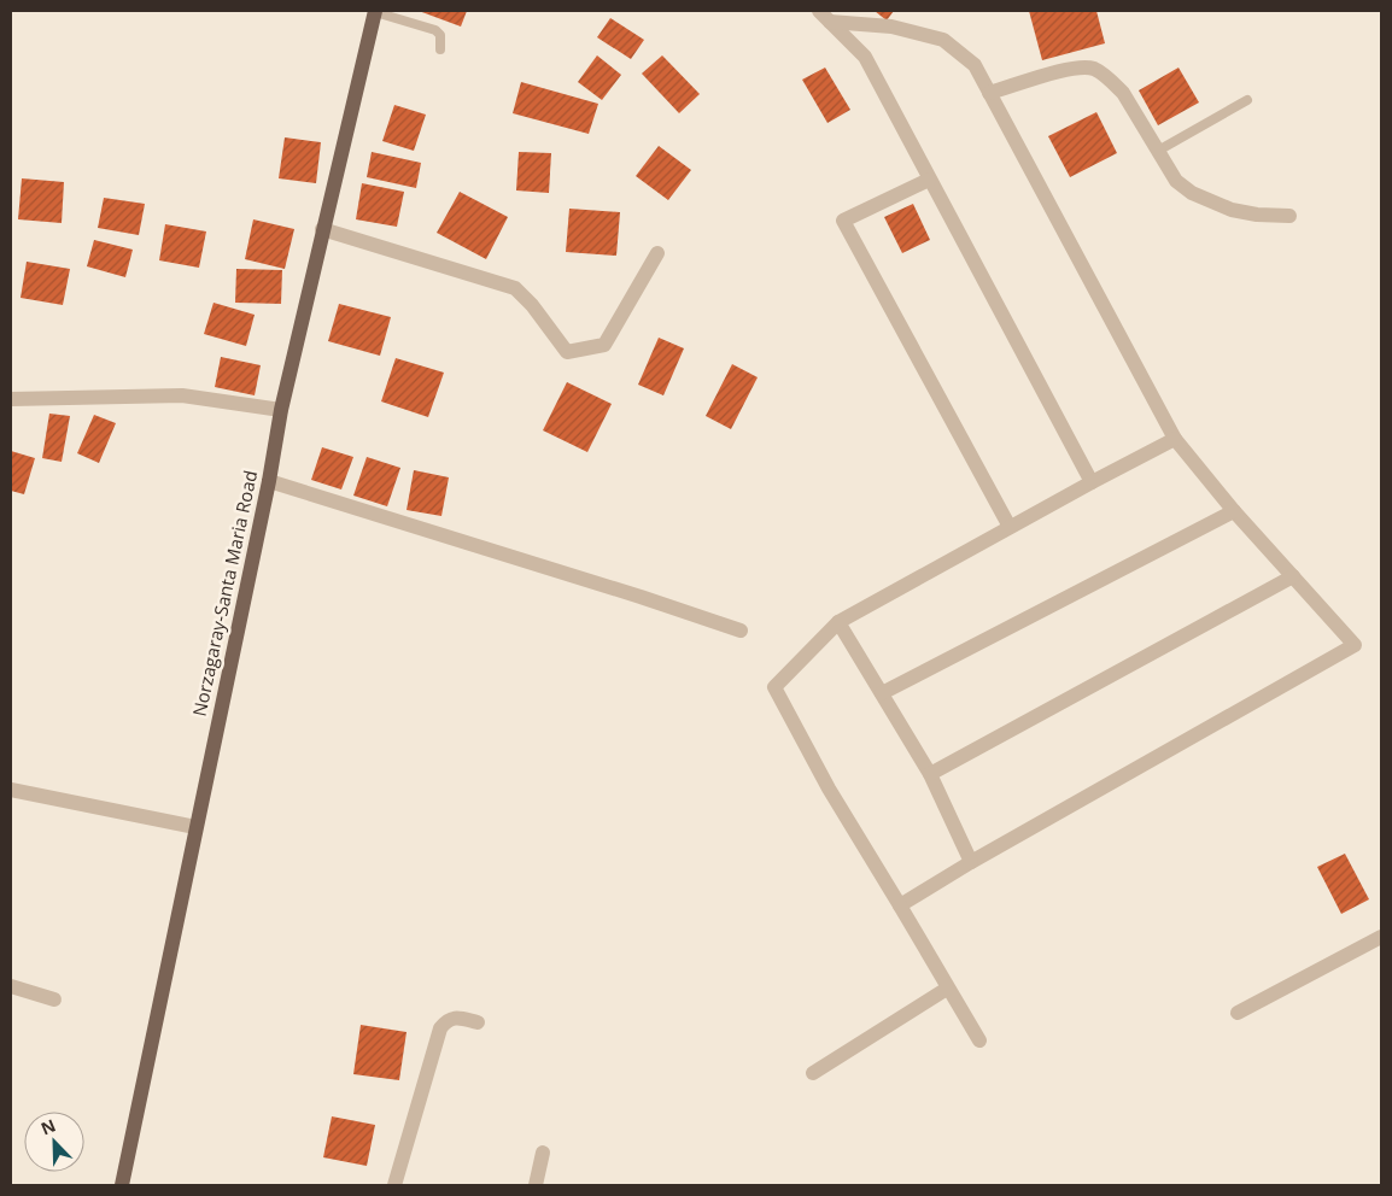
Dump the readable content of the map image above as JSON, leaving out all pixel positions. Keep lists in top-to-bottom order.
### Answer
{
  "streets": {
    "main road": ["Norzagaray-Santa Maria Road"]
  },
  "north": "top left"
}
